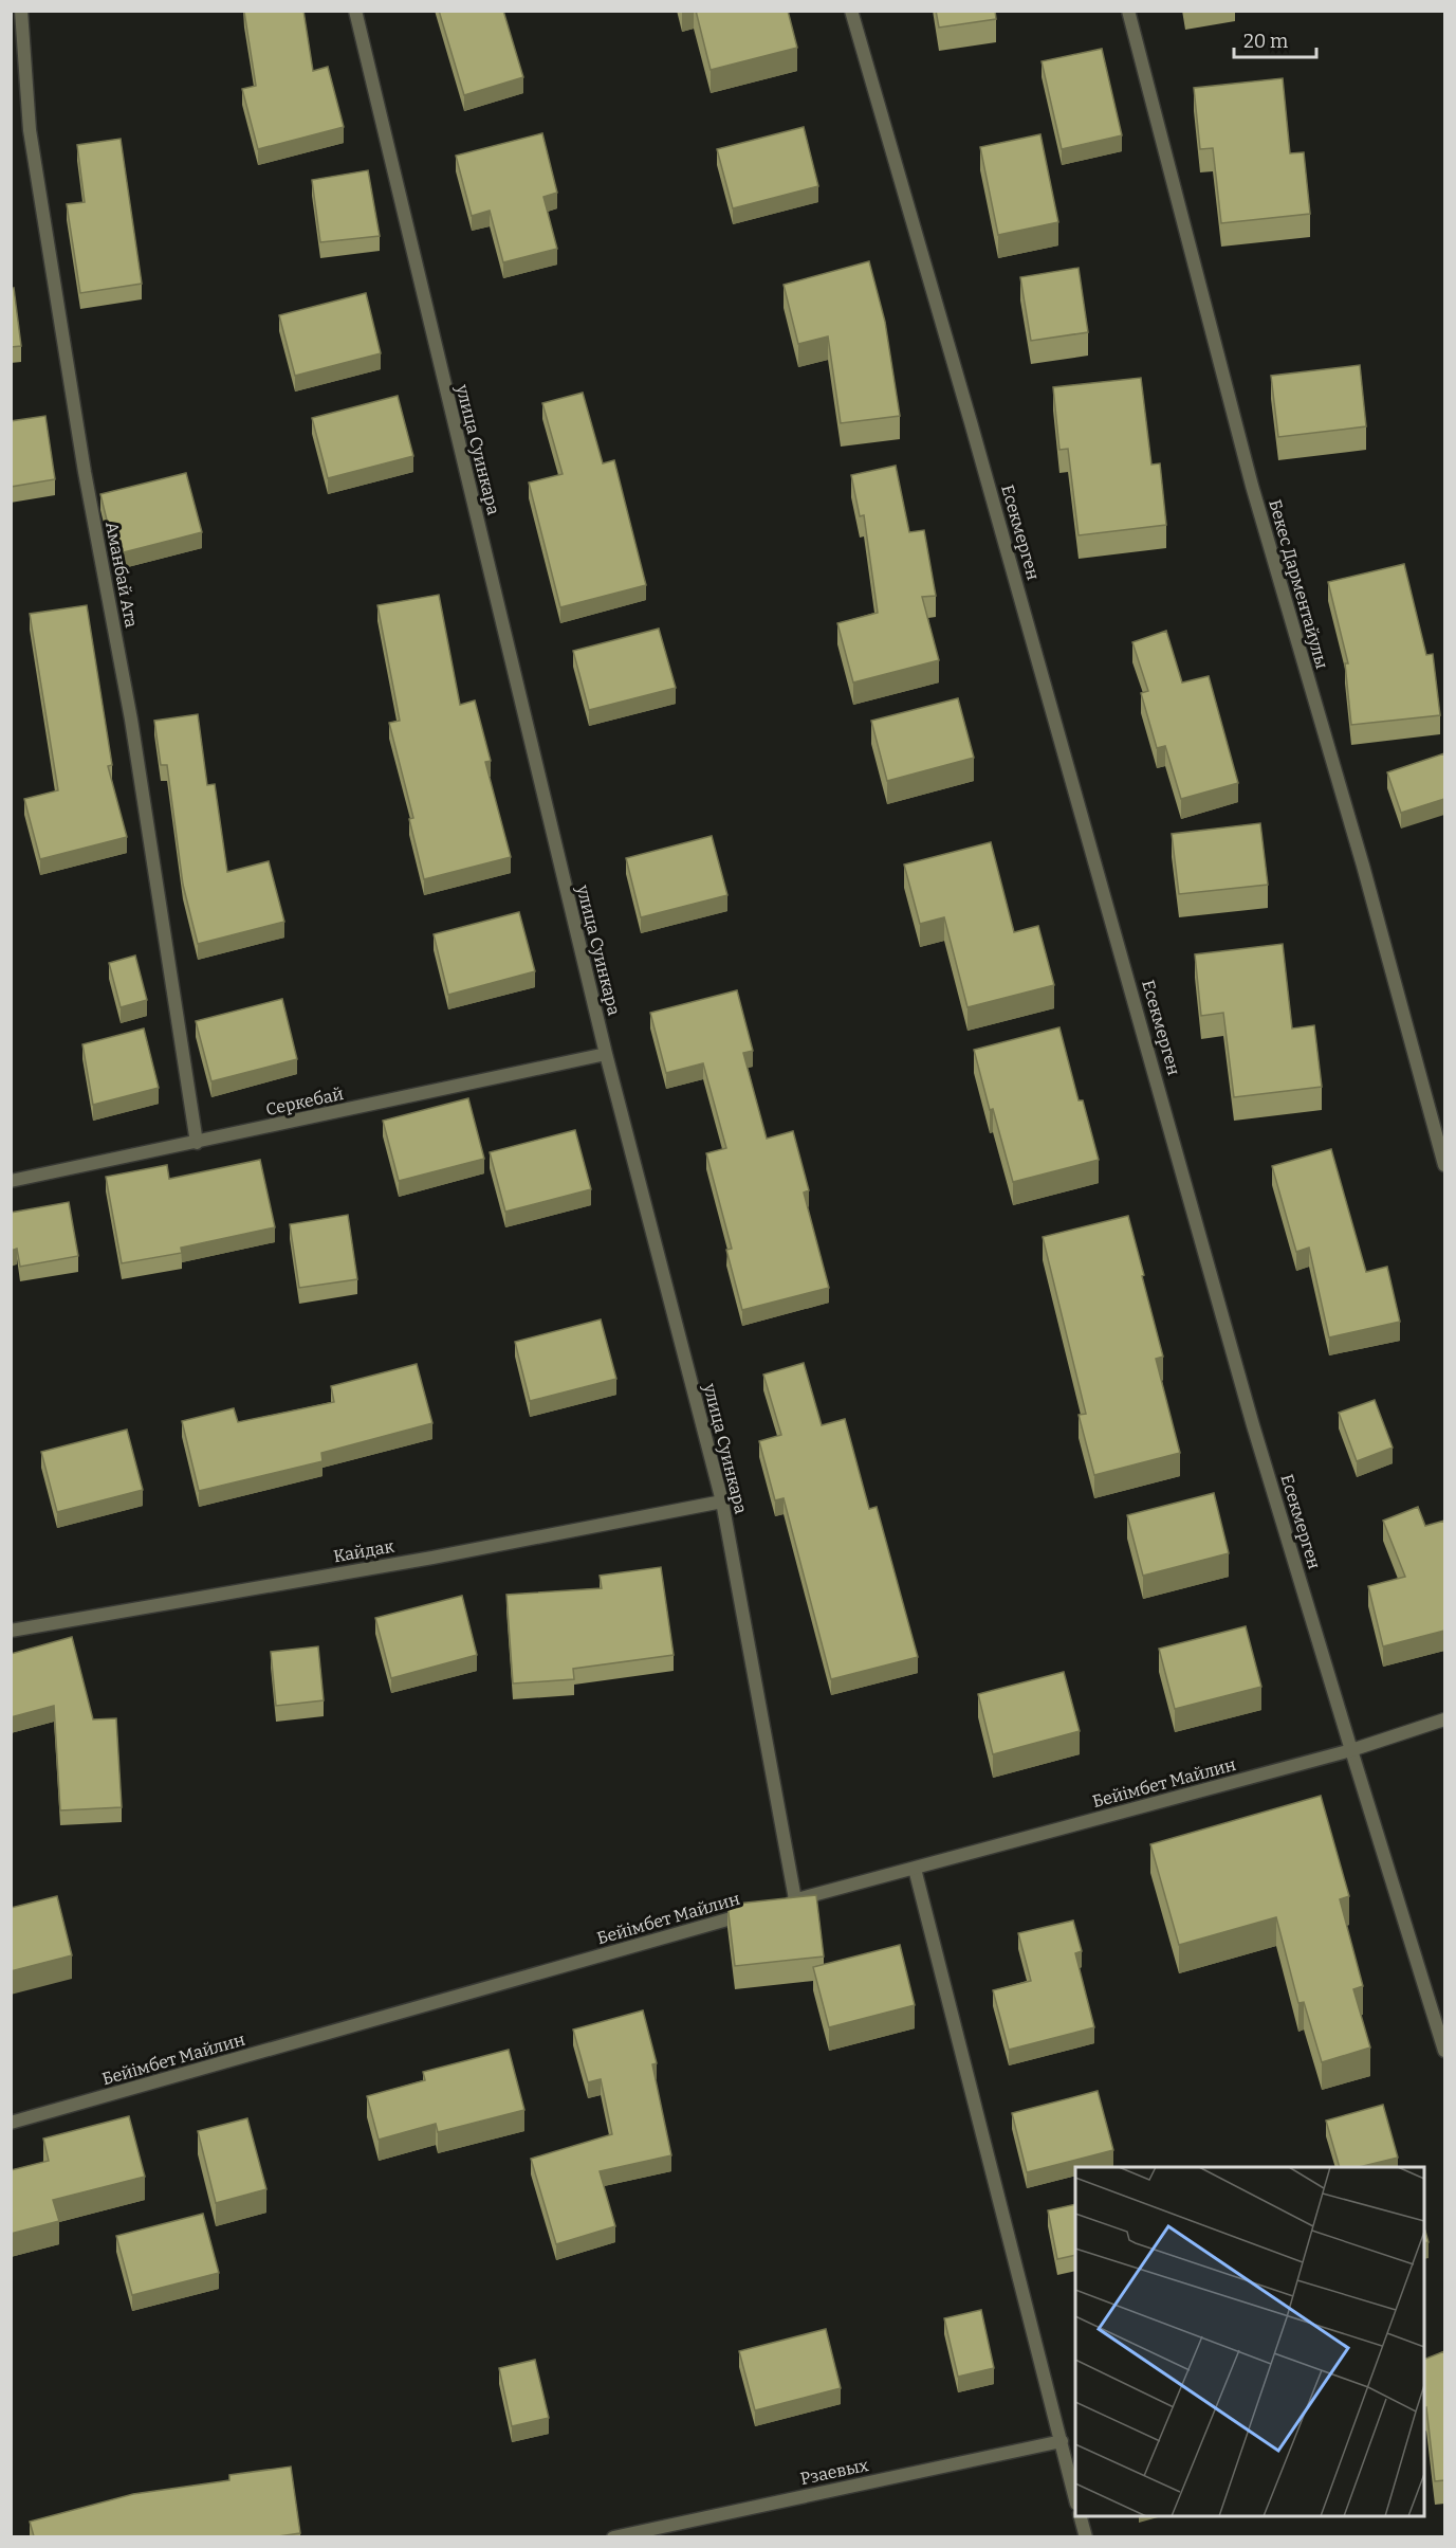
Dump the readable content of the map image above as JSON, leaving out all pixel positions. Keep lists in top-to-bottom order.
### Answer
{
  "streets": {
    "street": [
      "улица Суинкара",
      "Eсекмерген",
      "Аманбай Ата",
      "Бекес Дарментайулы",
      "Серкебай",
      "Кайдак",
      "Бейімбет Майлин",
      "Рзаевых"
    ]
  },
  "crossings": [
    ["улица Суинкара", "Серкебай"],
    ["улица Суинкара", "Кайдак"],
    ["улица Суинкара", "Бейімбет Майлин"],
    ["Eсекмерген", "Бейімбет Майлин"],
    ["Аманбай Ата", "Серкебай"]
  ],
  "scale_bar": "20 m"
}
